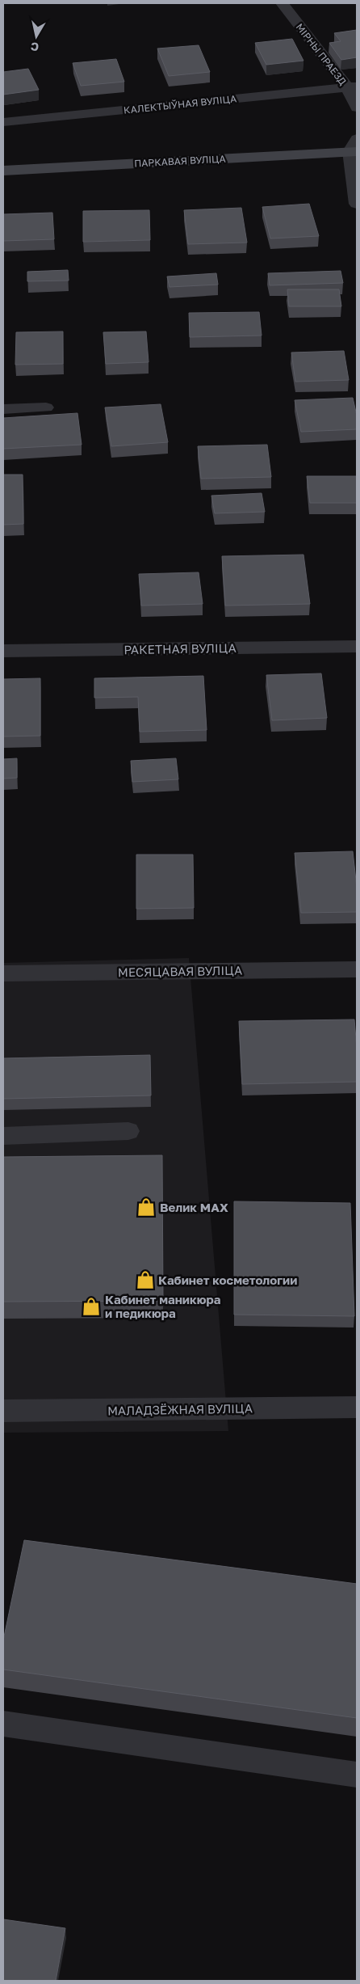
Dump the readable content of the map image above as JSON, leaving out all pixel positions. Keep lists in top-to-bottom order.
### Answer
{
  "streets": {
    "street": [
      "МІРНЫ ПРАЕЗД",
      "КАЛЕКТЫЎНАЯ ВУЛІЦА",
      "ПАРКАВАЯ ВУЛІЦА",
      "РАКЕТНАЯ ВУЛІЦА",
      "МЕСЯЦАВАЯ ВУЛІЦА",
      "МАЛАДЗЁЖНАЯ ВУЛІЦА"
    ]
  },
  "crossings": [
    ["МІРНЫ ПРАЕЗД", "КАЛЕКТЫЎНАЯ ВУЛІЦА"]
  ],
  "places": {
    "shop": ["Велик МАХ", "Кабинет косметологии", "Кабинет маникюра и педикюра"]
  },
  "north": "bottom"
}
